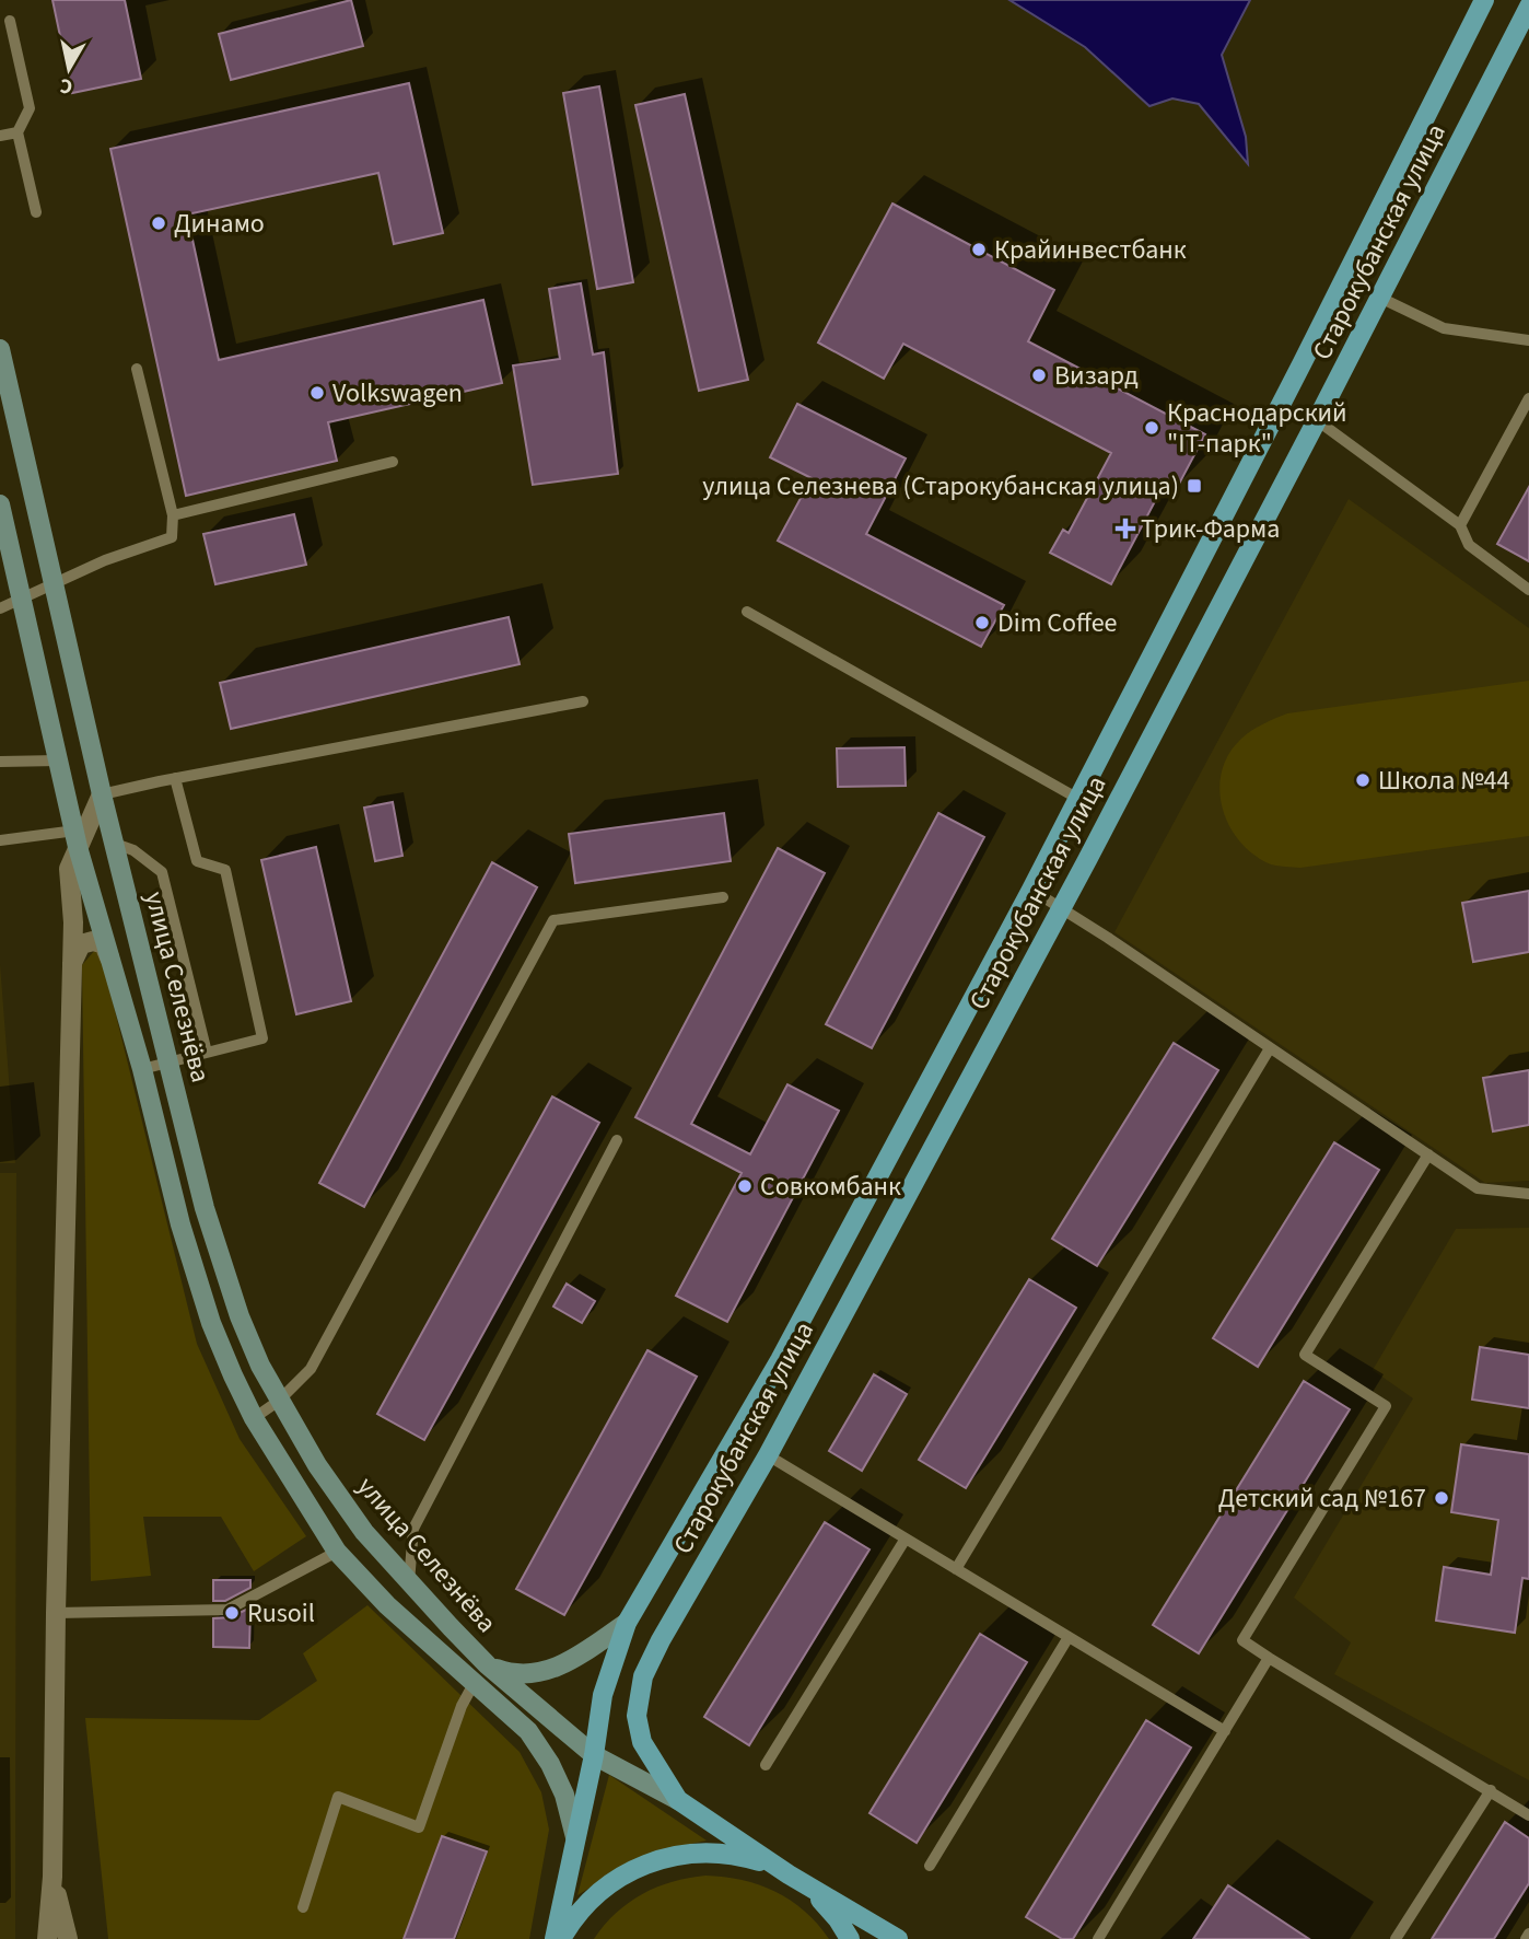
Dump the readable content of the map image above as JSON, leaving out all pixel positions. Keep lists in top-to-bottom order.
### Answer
{
  "streets": {
    "main road": ["Старокубанская улица", "улица Селезнёва"]
  },
  "crossings": [
    ["Старокубанская улица", "улица Селезнёва"]
  ],
  "places": {
    "other": [
      "Динамо",
      "Крайинвестбанк",
      "Визард",
      "Volkswagen",
      "Краснодарский \"IT-парк\"",
      "Dim Coffee",
      "Школа №44",
      "Совкомбанк",
      "Детский сад №167",
      "Rusoil"
    ],
    "transit": ["улица Селезнева (Старокубанская улица)"],
    "health": ["Трик-Фарма"]
  },
  "north": "bottom"
}
